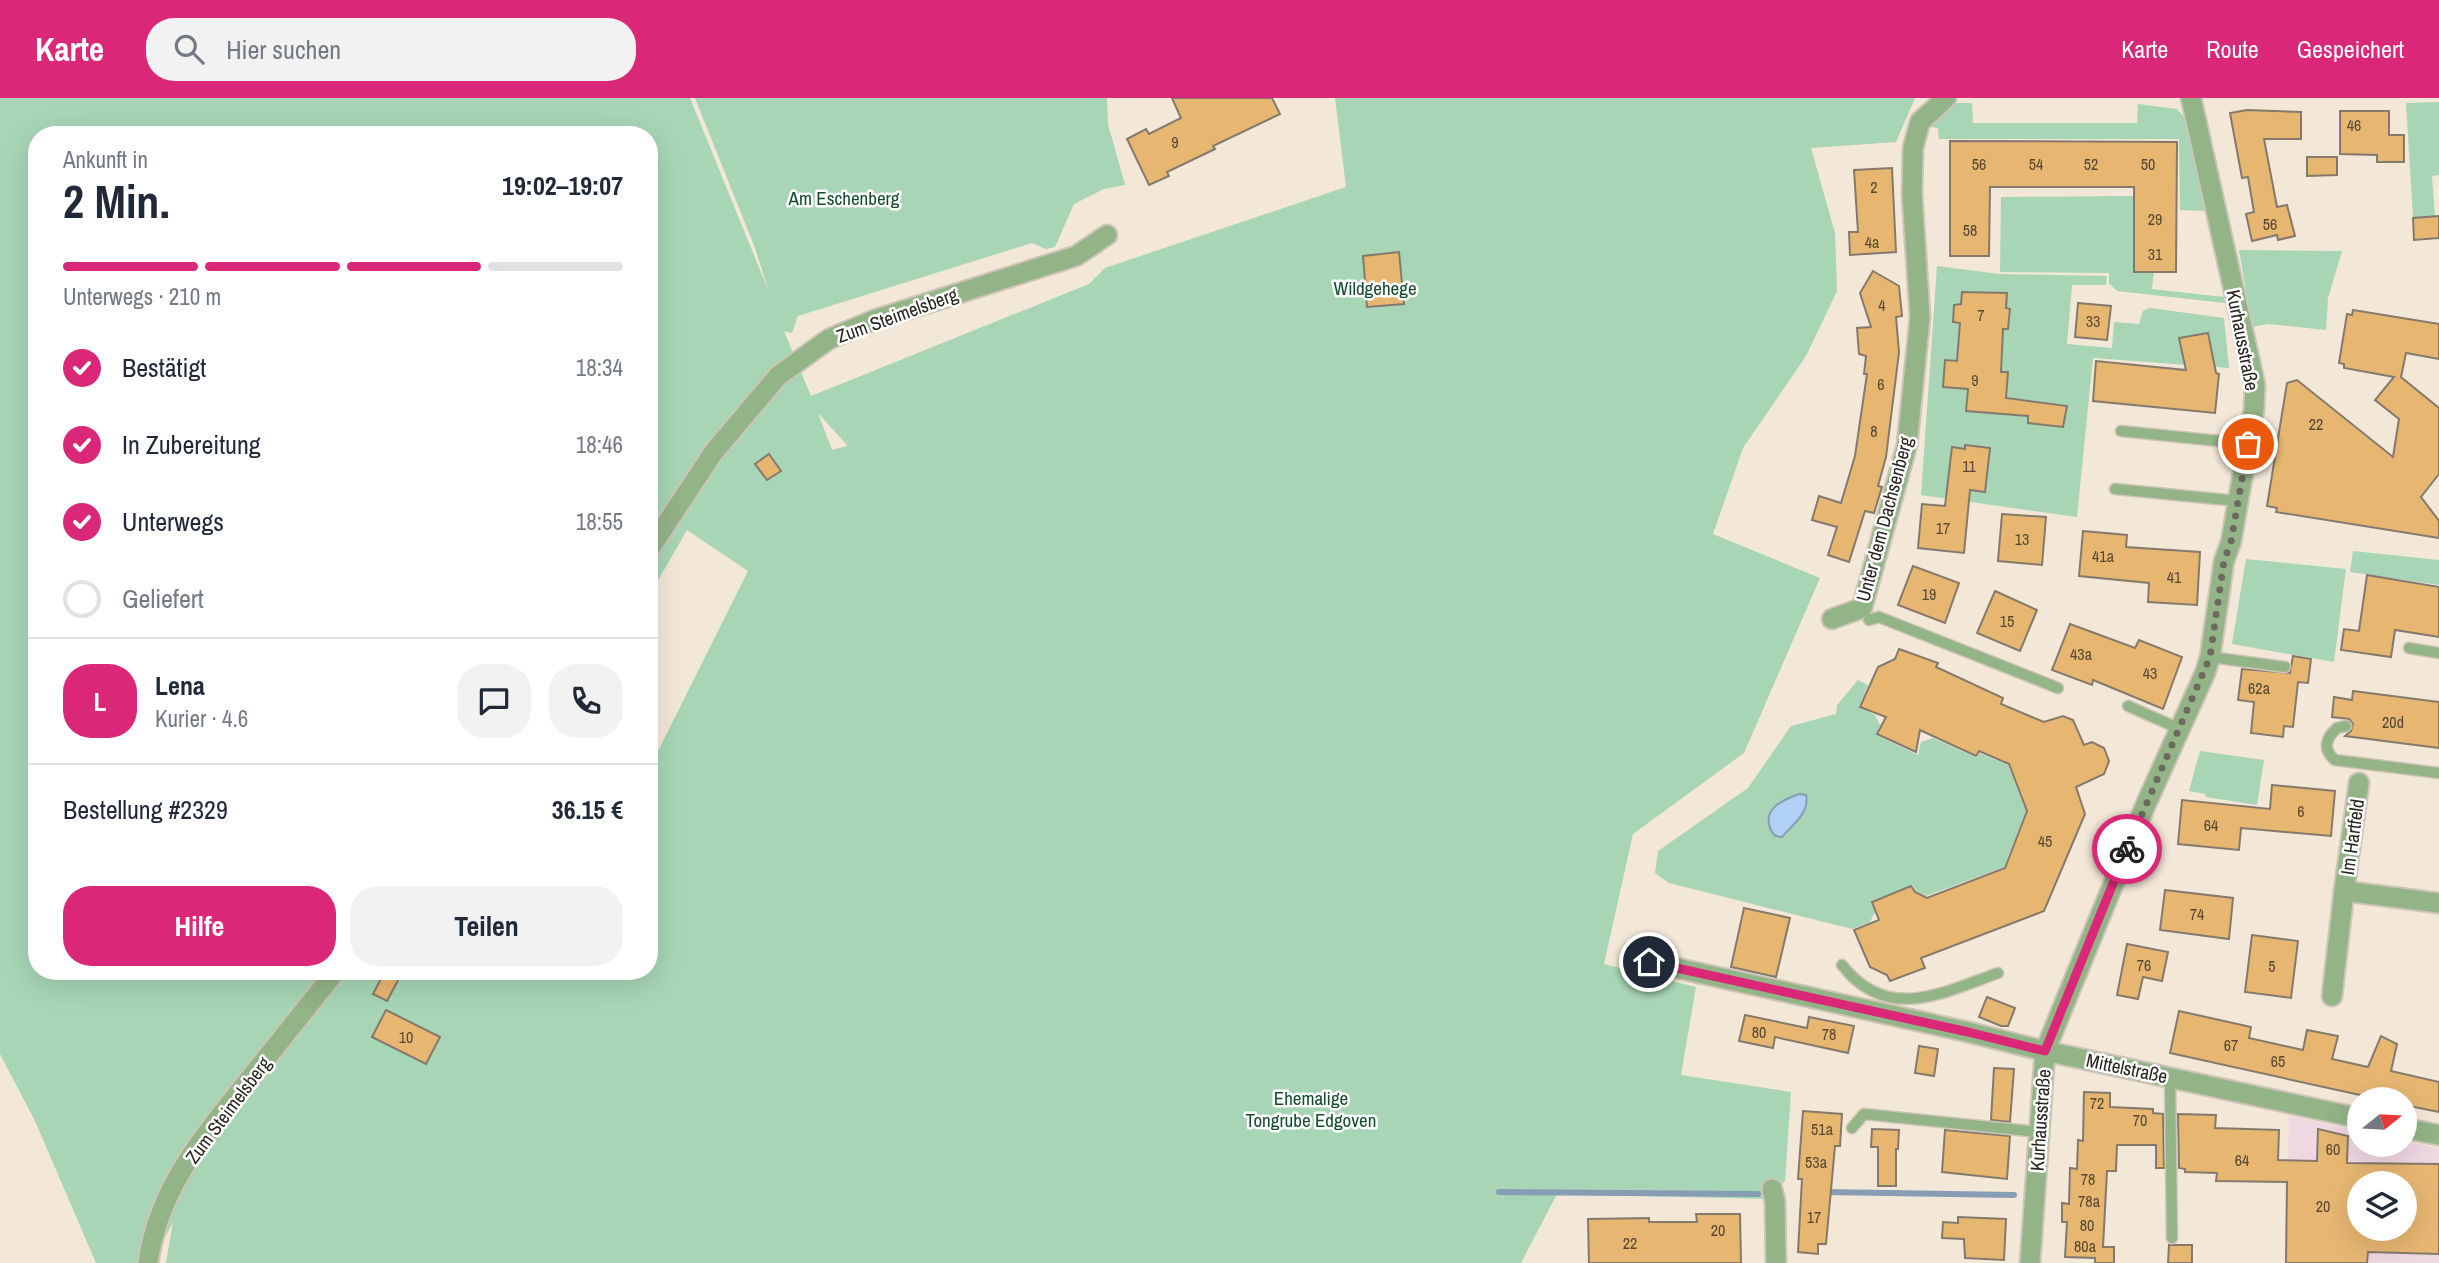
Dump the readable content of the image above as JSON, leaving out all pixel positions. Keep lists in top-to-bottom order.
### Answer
{
  "streets": {
    "street": [
      "Zum Steimelsberg",
      "Kurhausstraße",
      "Unter dem Dachsenberg",
      "Im Hartfeld",
      "Mittelstraße"
    ]
  },
  "crossings": [
    ["Kurhausstraße", "Mittelstraße"]
  ],
  "parks": ["Am Eschenberg", "Wildgehege", "Ehemalige Tongrube Edgoven"],
  "house_numbers": [
    "46",
    "9",
    "56",
    "54",
    "52",
    "50",
    "2",
    "29",
    "56",
    "58",
    "4a",
    "31",
    "4",
    "7",
    "33",
    "9",
    "6",
    "22",
    "8",
    "11",
    "17",
    "13",
    "41a",
    "41",
    "19",
    "15",
    "43a",
    "43",
    "62a",
    "20d",
    "6",
    "64",
    "45",
    "74",
    "76",
    "5",
    "80",
    "78",
    "10",
    "67",
    "65",
    "72",
    "70",
    "51a",
    "60",
    "64",
    "53a",
    "78",
    "78a",
    "20",
    "17",
    "80",
    "20",
    "22",
    "80a"
  ],
  "north": "right",
  "page": {
    "header": "Karte",
    "search": "Hier suchen",
    "nav": ["Karte", "Route", "Gespeichert"],
    "heading": ["2 Min.", "Ankunft in", "19:02–19:07"],
    "panel": [
      "Lena",
      "Kurier · 4.6",
      "Bestellung #2329",
      "36.15 €"
    ],
    "bar": "Unterwegs · 210 m",
    "list": [
      ["Bestätigt", "18:34"],
      ["In Zubereitung", "18:46"],
      ["Unterwegs", "18:55"],
      "Geliefert"
    ],
    "round": "L",
    "buttons": ["Hilfe", "Teilen"]
  }
}
